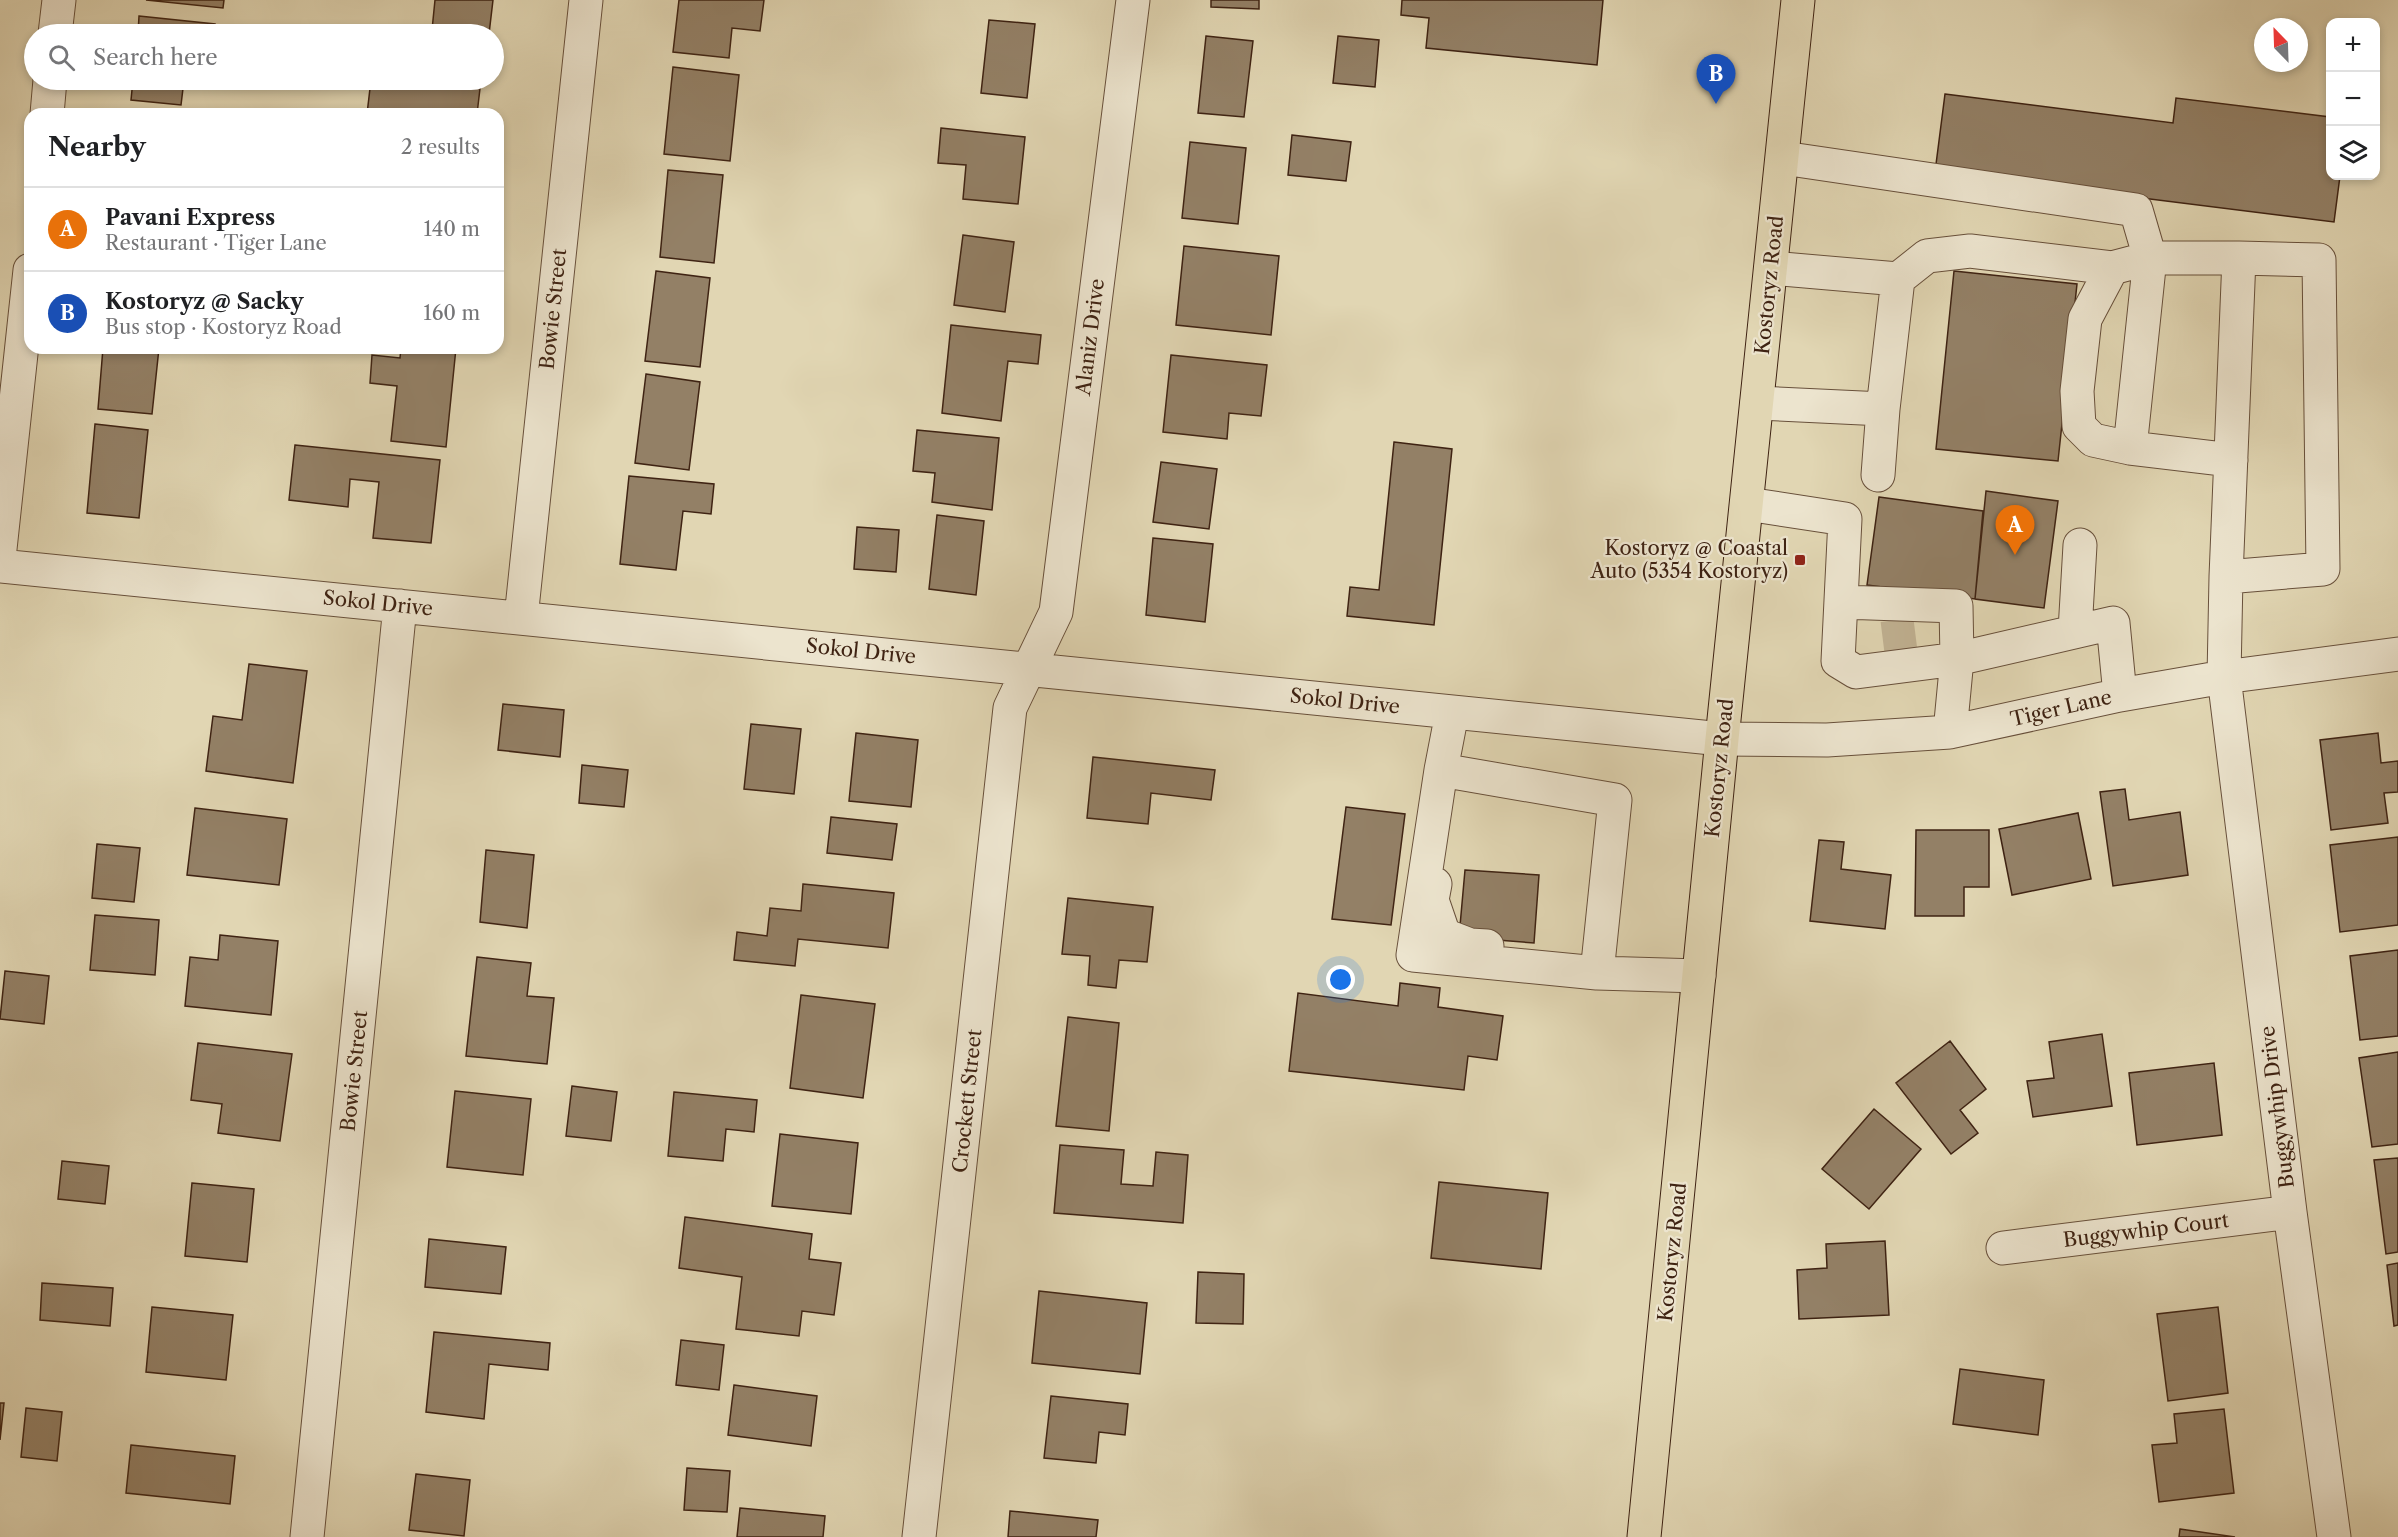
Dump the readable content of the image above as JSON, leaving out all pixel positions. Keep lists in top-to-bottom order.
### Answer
{
  "streets": {
    "main road": ["Kostoryz Road"],
    "street": [
      "Bowie Street",
      "Alaniz Drive",
      "Sokol Drive",
      "Tiger Lane",
      "Crockett Street",
      "Buggywhip Drive",
      "Buggywhip Court"
    ]
  },
  "crossings": [
    ["Kostoryz Road", "Sokol Drive"],
    ["Kostoryz Road", "Tiger Lane"],
    ["Bowie Street", "Sokol Drive"],
    ["Alaniz Drive", "Sokol Drive"],
    ["Alaniz Drive", "Crockett Street"],
    ["Sokol Drive", "Tiger Lane"],
    ["Sokol Drive", "Crockett Street"],
    ["Tiger Lane", "Buggywhip Drive"],
    ["Buggywhip Drive", "Buggywhip Court"]
  ],
  "places": {
    "transit": ["Kostoryz @ Coastal Auto (5354 Kostoryz)"]
  },
  "north": "top left",
  "page": {
    "map_buttons": ["+", "−"],
    "search": "Search here",
    "pins": ["B", "A"],
    "heading": ["Nearby", "2 results"],
    "list": [
      {
        "mark": "A",
        "name": "Pavani Express",
        "note": "Restaurant · Tiger Lane",
        "value": "140 m"
      },
      {
        "mark": "B",
        "name": "Kostoryz @ Sacky",
        "note": "Bus stop · Kostoryz Road",
        "value": "160 m"
      }
    ]
  }
}
